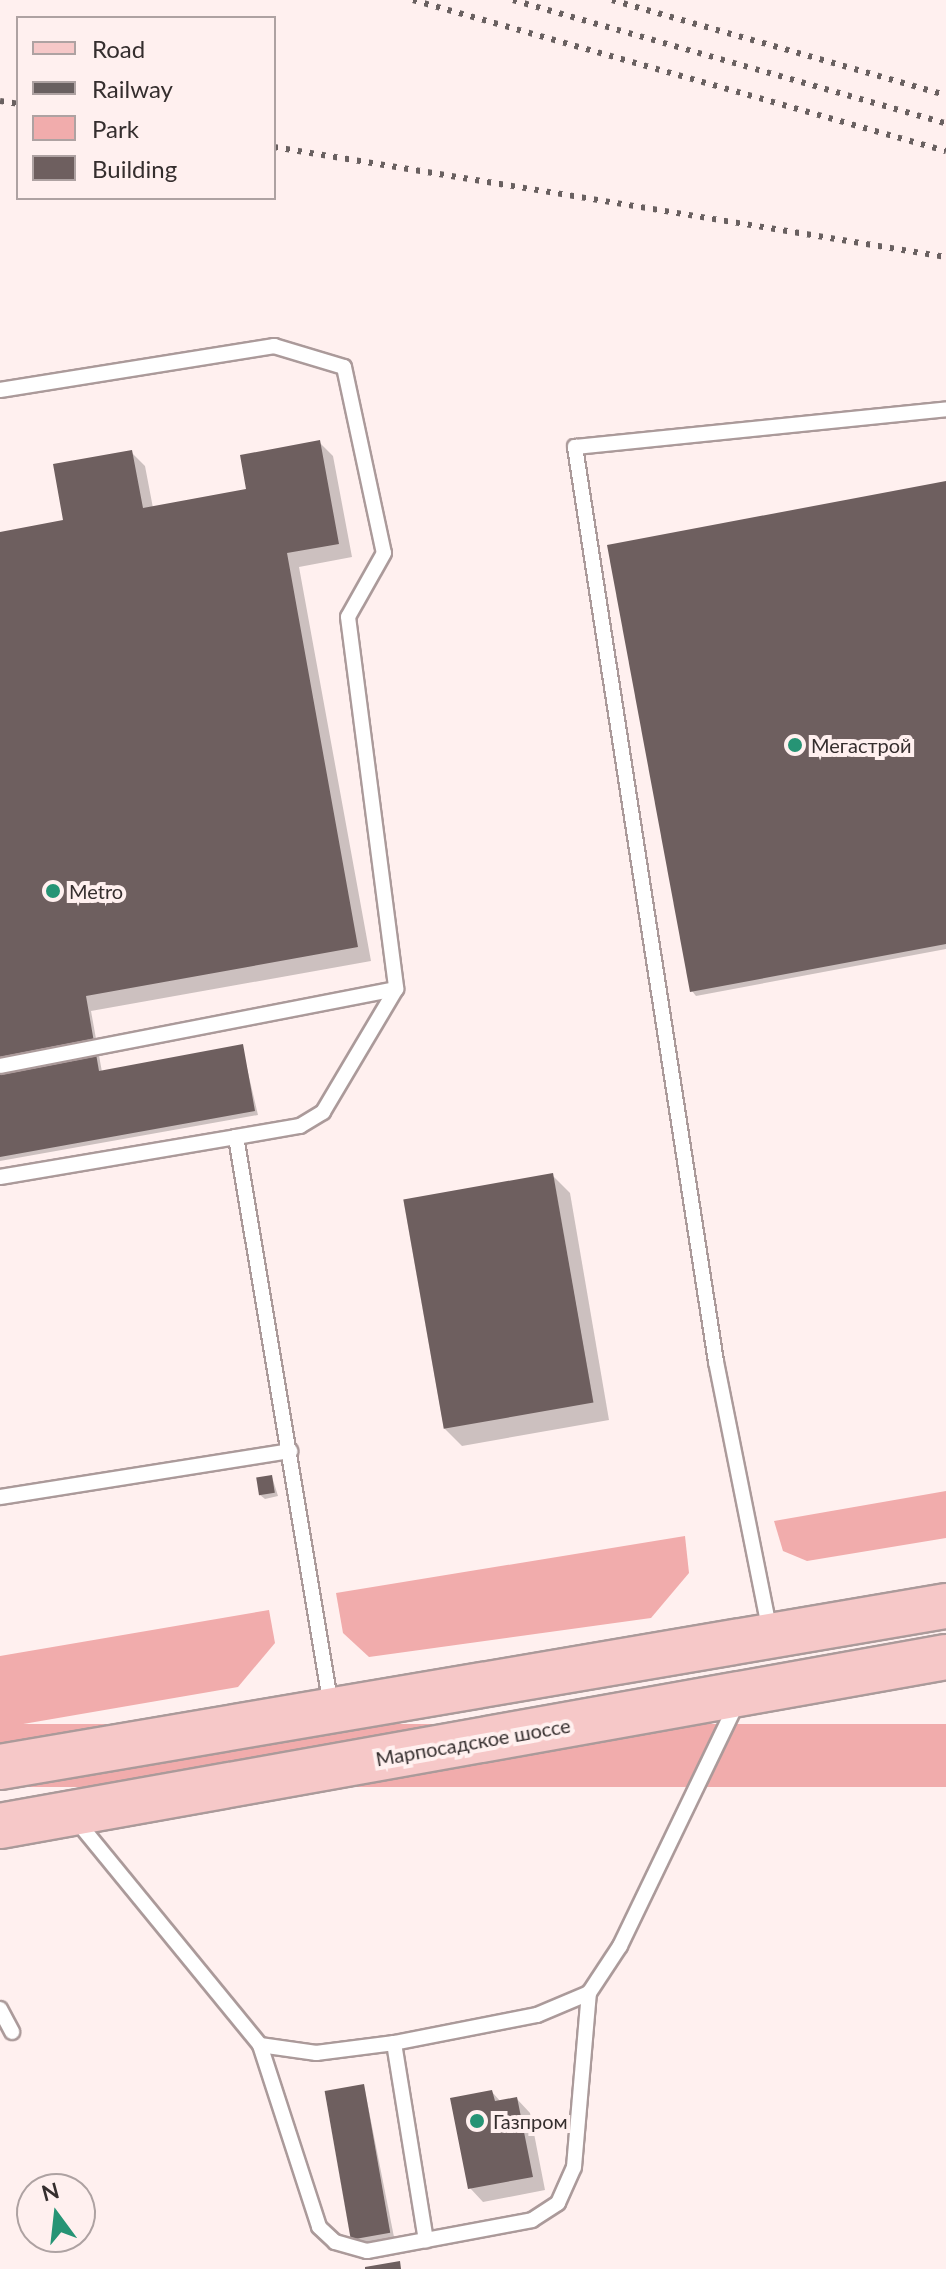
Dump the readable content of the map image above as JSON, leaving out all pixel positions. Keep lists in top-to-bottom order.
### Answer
{
  "streets": {
    "main road": ["Марпосадское шоссе"]
  },
  "places": ["Мегастрой", "Metro", "Газпром"],
  "legend": [
    "Road",
    "Railway",
    "Park",
    "Building"
  ],
  "north": "top"
}
